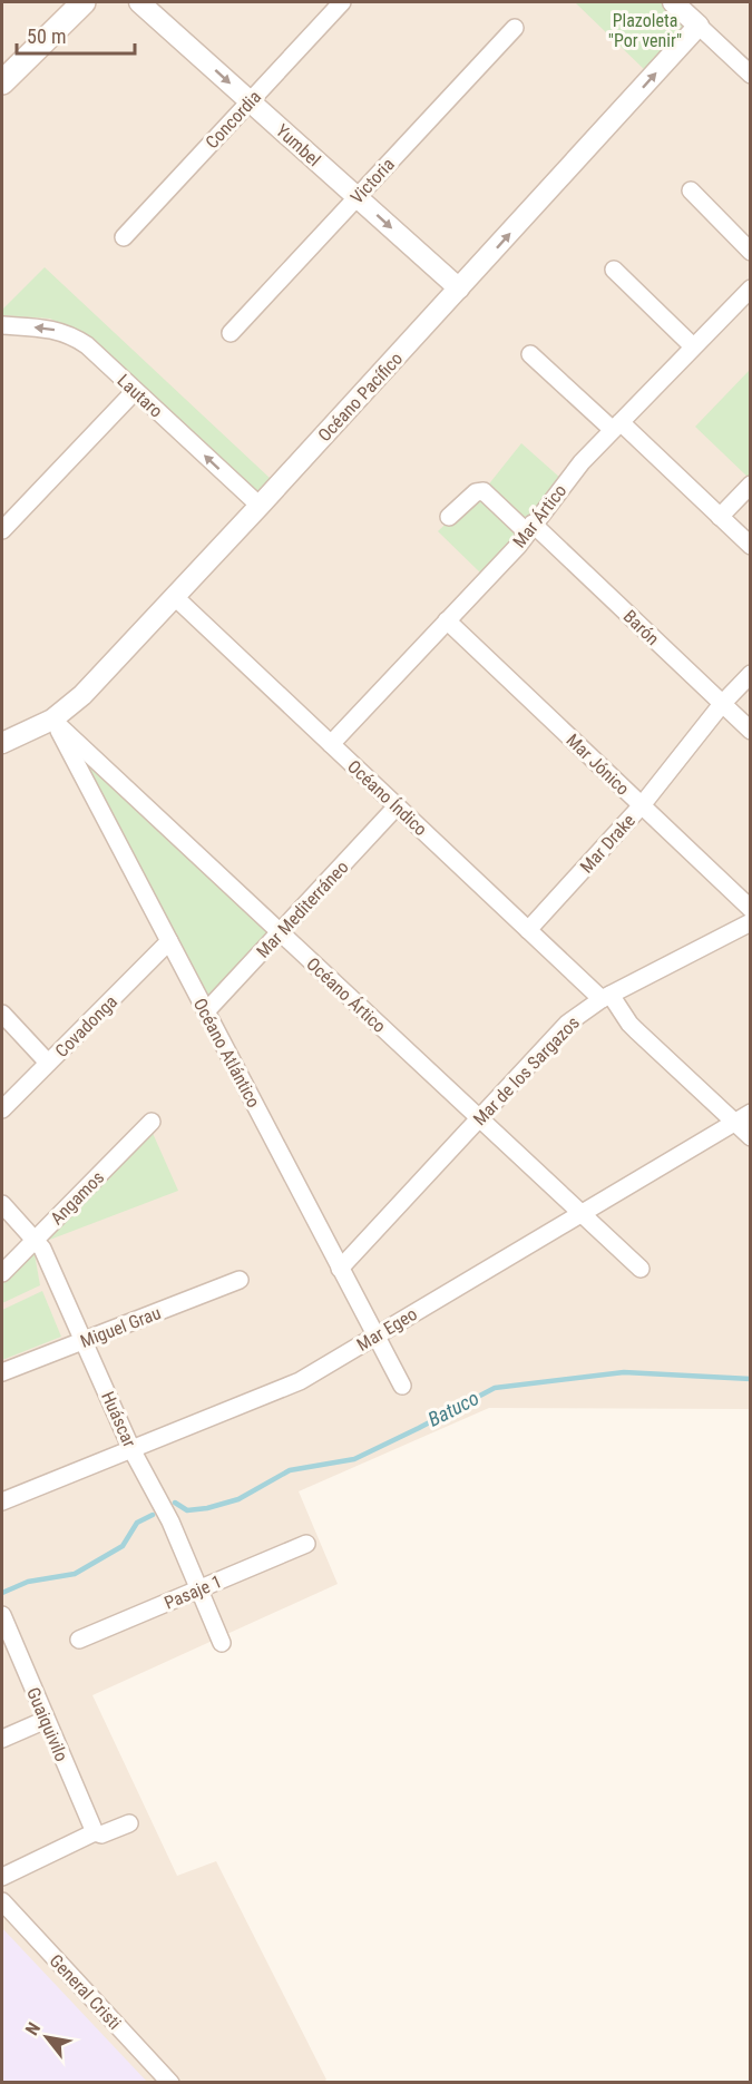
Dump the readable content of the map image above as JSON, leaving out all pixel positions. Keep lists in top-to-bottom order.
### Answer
{
  "streets": {
    "street": [
      "Concordia",
      "Yumbel",
      "Victoria",
      "Lautaro",
      "Océano Pacífico",
      "Mar Ártico",
      "Barón",
      "Mar Jónico",
      "Océano Índico",
      "Mar Drake",
      "Mar Mediterráneo",
      "Océano Ártico",
      "Covadonga",
      "Océano Atlántico",
      "Mar de los Sargazos",
      "Angamos",
      "Miguel Grau",
      "Mar Egeo",
      "Huáscar",
      "Pasaje 1",
      "Guaiquivilo",
      "General Cristi"
    ]
  },
  "crossings": [
    ["Concordia", "Yumbel"],
    ["Yumbel", "Victoria"],
    ["Yumbel", "Océano Pacífico"],
    ["Lautaro", "Océano Pacífico"],
    ["Océano Pacífico", "Océano Índico"],
    ["Océano Pacífico", "Océano Ártico"],
    ["Océano Pacífico", "Océano Atlántico"],
    ["Mar Ártico", "Barón"],
    ["Mar Ártico", "Mar Jónico"],
    ["Mar Ártico", "Océano Índico"],
    ["Barón", "Mar Drake"],
    ["Mar Jónico", "Mar Drake"],
    ["Océano Índico", "Mar Drake"],
    ["Océano Índico", "Mar Mediterráneo"],
    ["Océano Índico", "Mar de los Sargazos"],
    ["Océano Índico", "Mar Egeo"],
    ["Mar Mediterráneo", "Océano Ártico"],
    ["Mar Mediterráneo", "Océano Atlántico"],
    ["Océano Ártico", "Océano Atlántico"],
    ["Océano Ártico", "Mar de los Sargazos"],
    ["Océano Ártico", "Mar Egeo"],
    ["Covadonga", "Océano Atlántico"],
    ["Océano Atlántico", "Mar de los Sargazos"],
    ["Océano Atlántico", "Mar Egeo"],
    ["Angamos", "Huáscar"],
    ["Miguel Grau", "Huáscar"],
    ["Mar Egeo", "Huáscar"],
    ["Huáscar", "Pasaje 1"]
  ],
  "one_way": ["Yumbel", "Lautaro", "Océano Pacífico"],
  "water": ["Batuco"],
  "parks": ["Plazoleta \"Por venir\""],
  "scale_bar": "50 m",
  "north": "top left"
}
